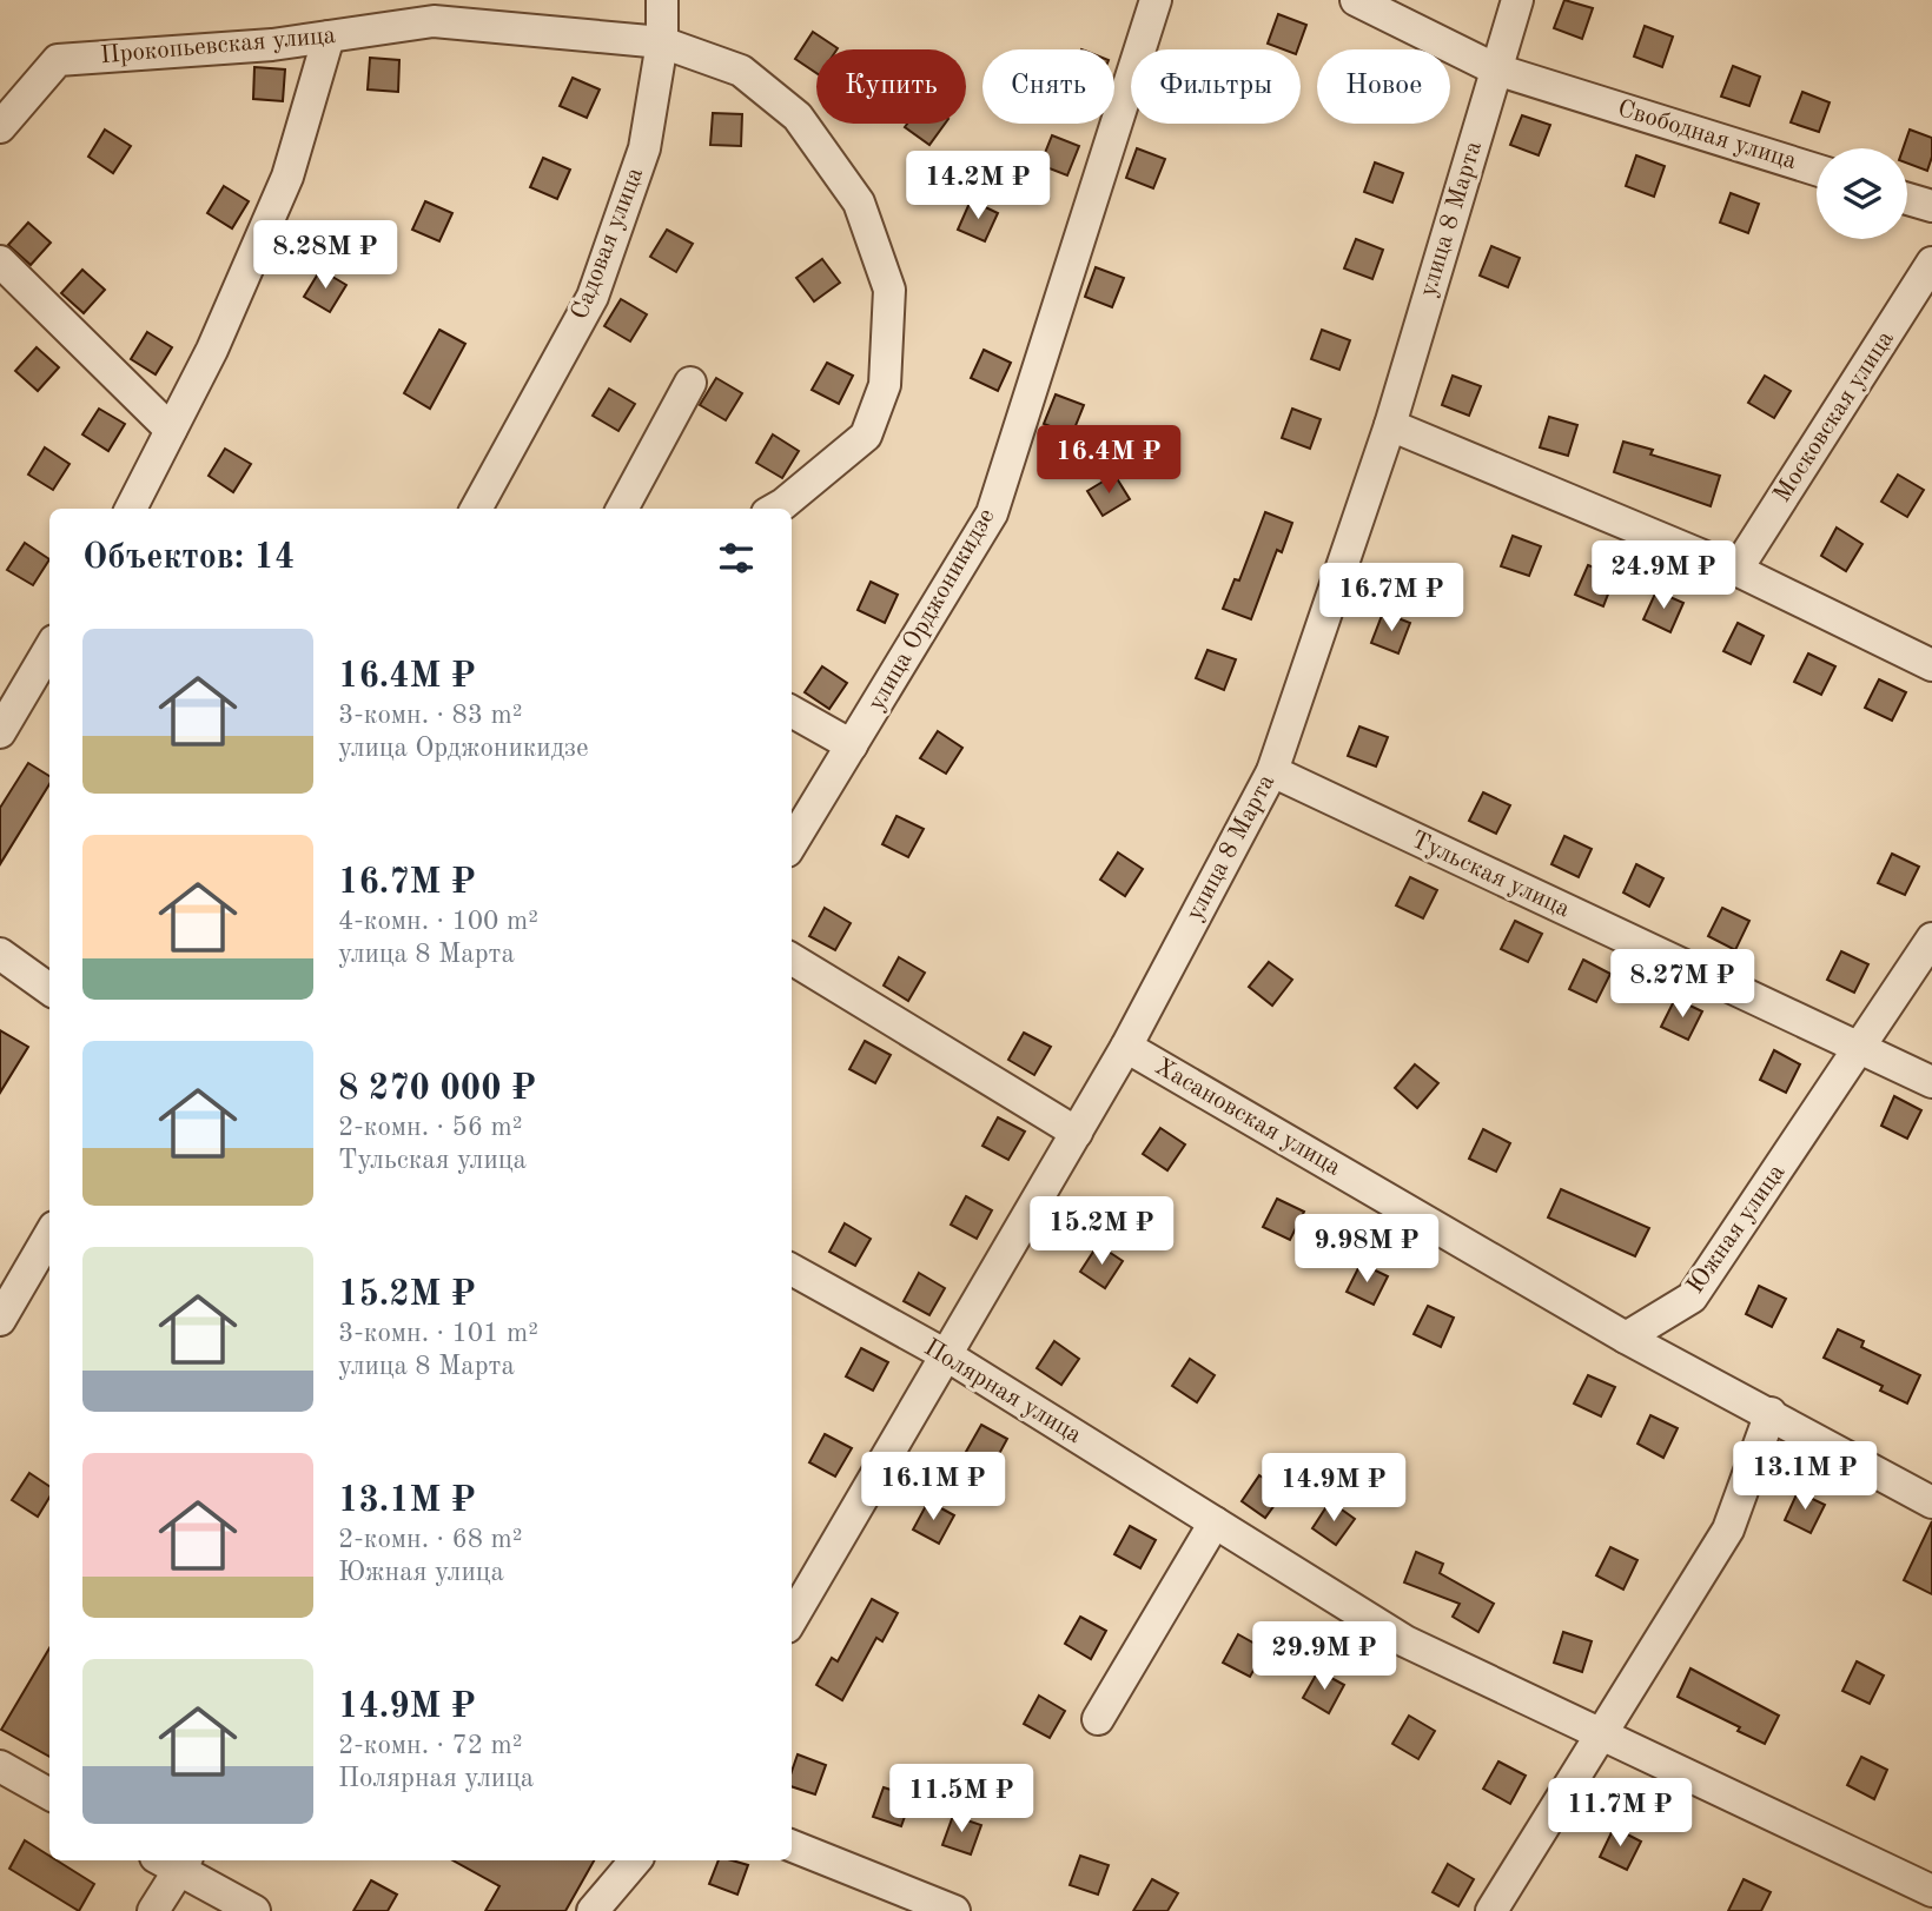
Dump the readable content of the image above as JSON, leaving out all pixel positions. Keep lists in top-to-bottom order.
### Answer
{
  "streets": {
    "street": [
      "Прокопьевская улица",
      "Свободная улица",
      "улица 8 Марта",
      "Садовая улица",
      "Московская улица",
      "улица Орджоникидзе",
      "Тульская улица",
      "Хасановская улица",
      "Южная улица",
      "Полярная улица"
    ]
  },
  "crossings": [
    ["Прокопьевская улица", "Садовая улица"],
    ["Свободная улица", "улица 8 Марта"],
    ["улица 8 Марта", "Тульская улица"],
    ["улица 8 Марта", "Хасановская улица"],
    ["улица 8 Марта", "Полярная улица"],
    ["Тульская улица", "Южная улица"],
    ["Хасановская улица", "Южная улица"]
  ],
  "page": {
    "chip": [
      "Купить",
      "Снять",
      "Фильтры",
      "Новое"
    ],
    "price": [
      "14.2M ₽",
      "8.28M ₽",
      "16.4M ₽",
      "24.9M ₽",
      "16.7M ₽",
      "8.27M ₽",
      "15.2M ₽",
      "9.98M ₽",
      "13.1M ₽",
      "16.1M ₽",
      "14.9M ₽",
      "29.9M ₽",
      "11.5M ₽",
      "11.7M ₽"
    ],
    "heading": "Объектов: 14",
    "list": [
      {
        "name": "16.4M ₽",
        "note": "3-комн. · 83 m² · улица Орджоникидзе"
      },
      {
        "name": "16.7M ₽",
        "note": "4-комн. · 100 m² · улица 8 Марта"
      },
      {
        "name": "8 270 000 ₽",
        "note": "2-комн. · 56 m² · Тульская улица"
      },
      {
        "name": "15.2M ₽",
        "note": "3-комн. · 101 m² · улица 8 Марта"
      },
      {
        "name": "13.1M ₽",
        "note": "2-комн. · 68 m² · Южная улица"
      },
      {
        "name": "14.9M ₽",
        "note": "2-комн. · 72 m² · Полярная улица"
      }
    ]
  }
}
